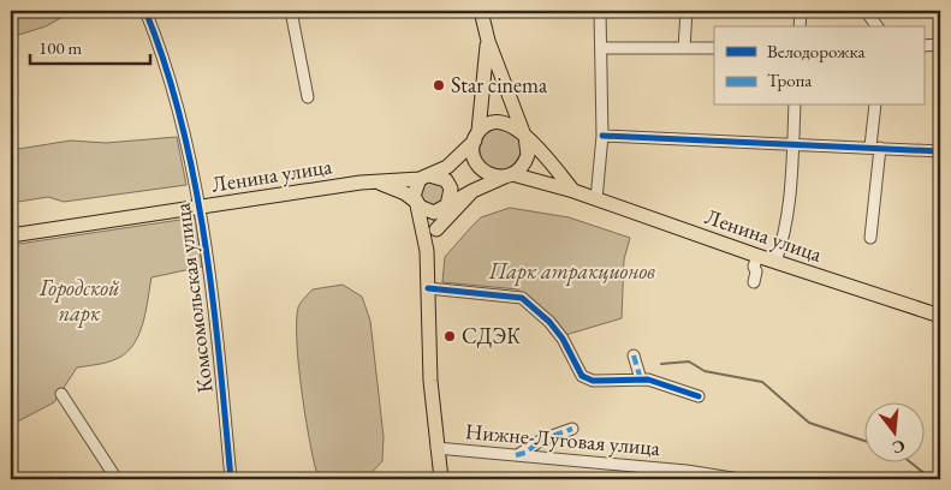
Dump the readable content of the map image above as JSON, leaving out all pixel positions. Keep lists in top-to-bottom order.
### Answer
{
  "streets": {
    "main road": ["Ленина улица"],
    "street": ["Комсомольская улица", "Нижне-Луговая улица"]
  },
  "crossings": [
    ["Ленина улица", "Комсомольская улица"]
  ],
  "parks": ["Парк атракционов", "Городской парк"],
  "places": ["Star cinema", "СДЭК"],
  "legend": ["Велодорожка", "Тропа"],
  "scale_bar": "100 m",
  "north": "bottom"
}
